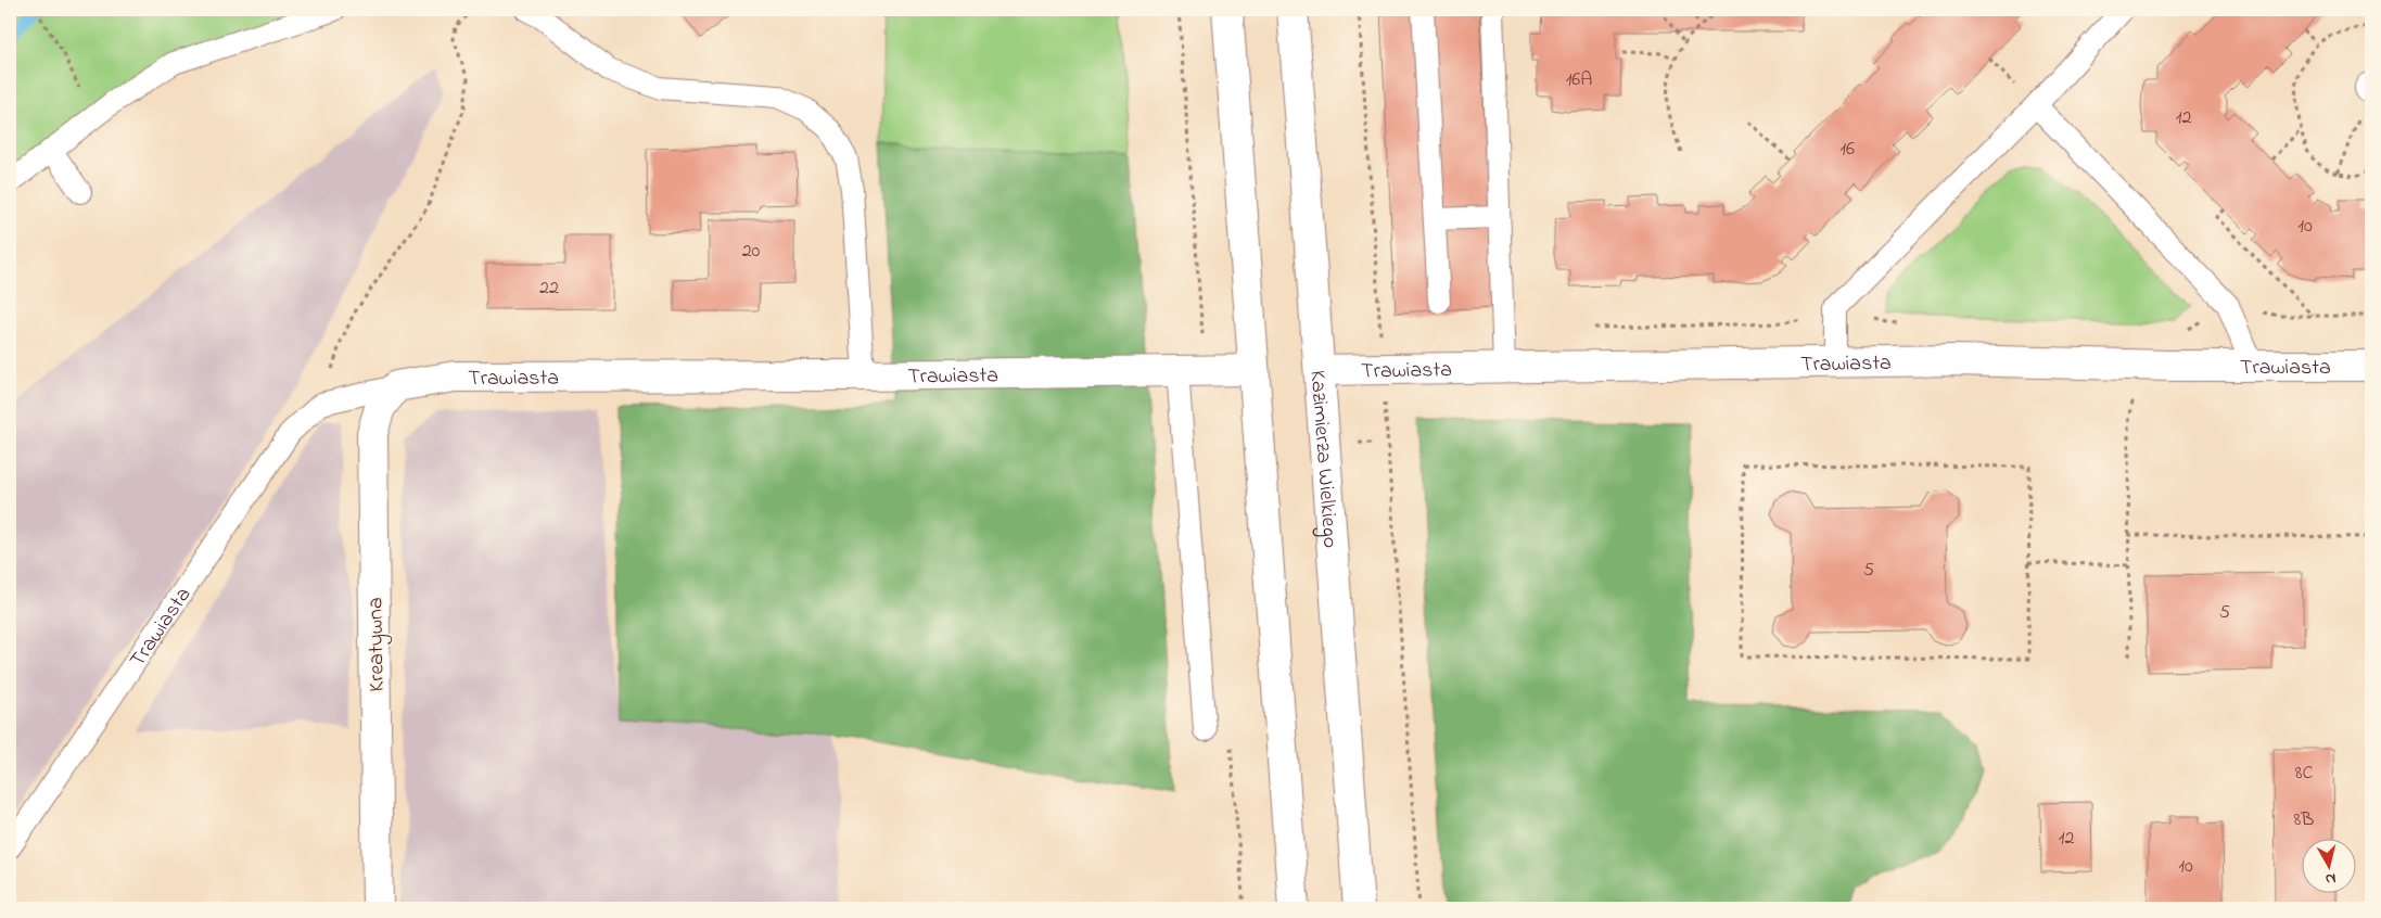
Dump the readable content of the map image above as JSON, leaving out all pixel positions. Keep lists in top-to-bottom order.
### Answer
{
  "streets": {
    "street": ["Trawiasta", "Kazimierza Wielkiego", "Kreatywna"]
  },
  "crossings": [
    ["Trawiasta", "Kazimierza Wielkiego"],
    ["Trawiasta", "Kreatywna"]
  ],
  "house_numbers": [
    "16A",
    "12",
    "16",
    "10",
    "20",
    "22",
    "5",
    "5",
    "8C",
    "8B",
    "12",
    "10"
  ],
  "north": "bottom"
}
